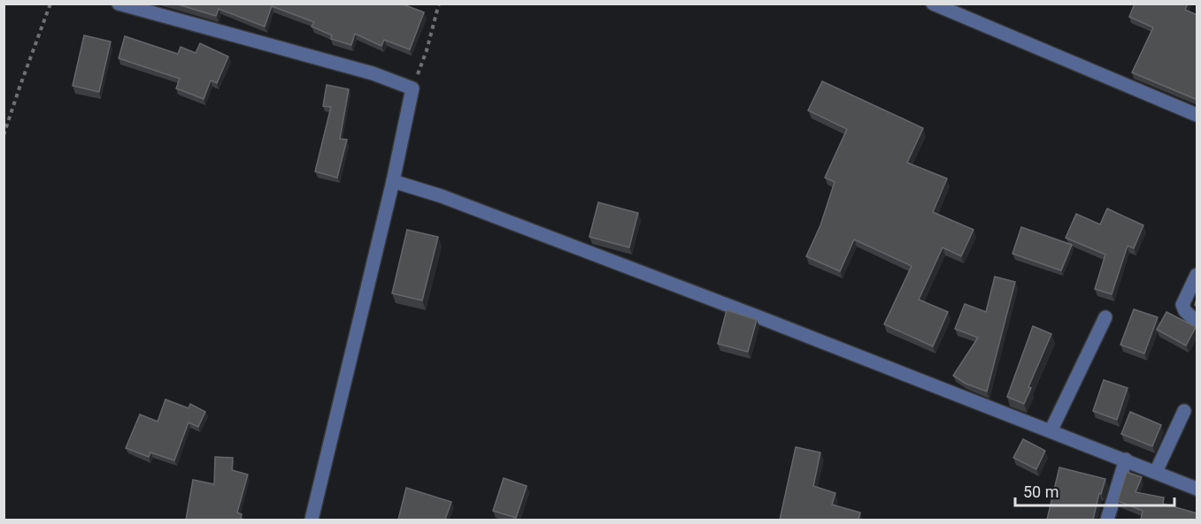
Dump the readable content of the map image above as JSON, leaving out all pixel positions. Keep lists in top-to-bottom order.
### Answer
{
  "scale_bar": "50 m"
}
